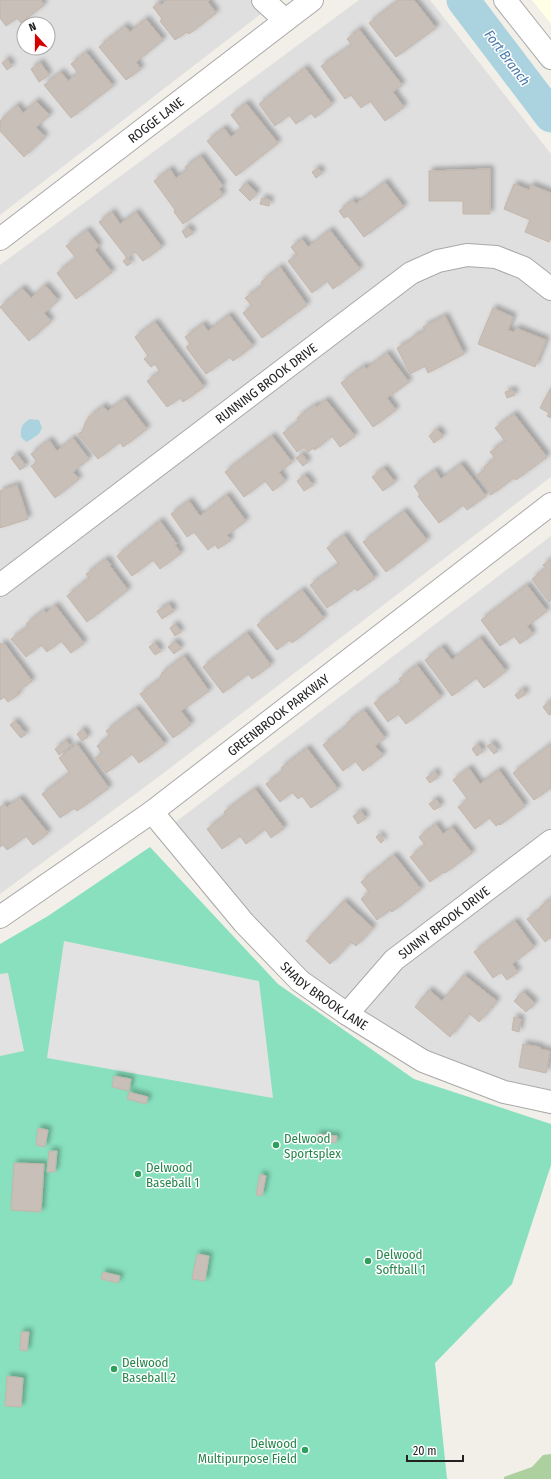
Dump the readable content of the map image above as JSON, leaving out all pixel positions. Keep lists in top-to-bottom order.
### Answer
{
  "streets": {
    "street": [
      "ROGGE LANE",
      "RUNNING BROOK DRIVE",
      "GREENBROOK PARKWAY",
      "SUNNY BROOK DRIVE",
      "SHADY BROOK LANE"
    ]
  },
  "crossings": [
    ["GREENBROOK PARKWAY", "SHADY BROOK LANE"],
    ["SUNNY BROOK DRIVE", "SHADY BROOK LANE"]
  ],
  "water": ["Fort Branch"],
  "places": [
    "Delwood Sportsplex",
    "Delwood Baseball 1",
    "Delwood Softball 1",
    "Delwood Baseball 2",
    "Delwood Multipurpose Field"
  ],
  "scale_bar": "20 m",
  "north": "top"
}
